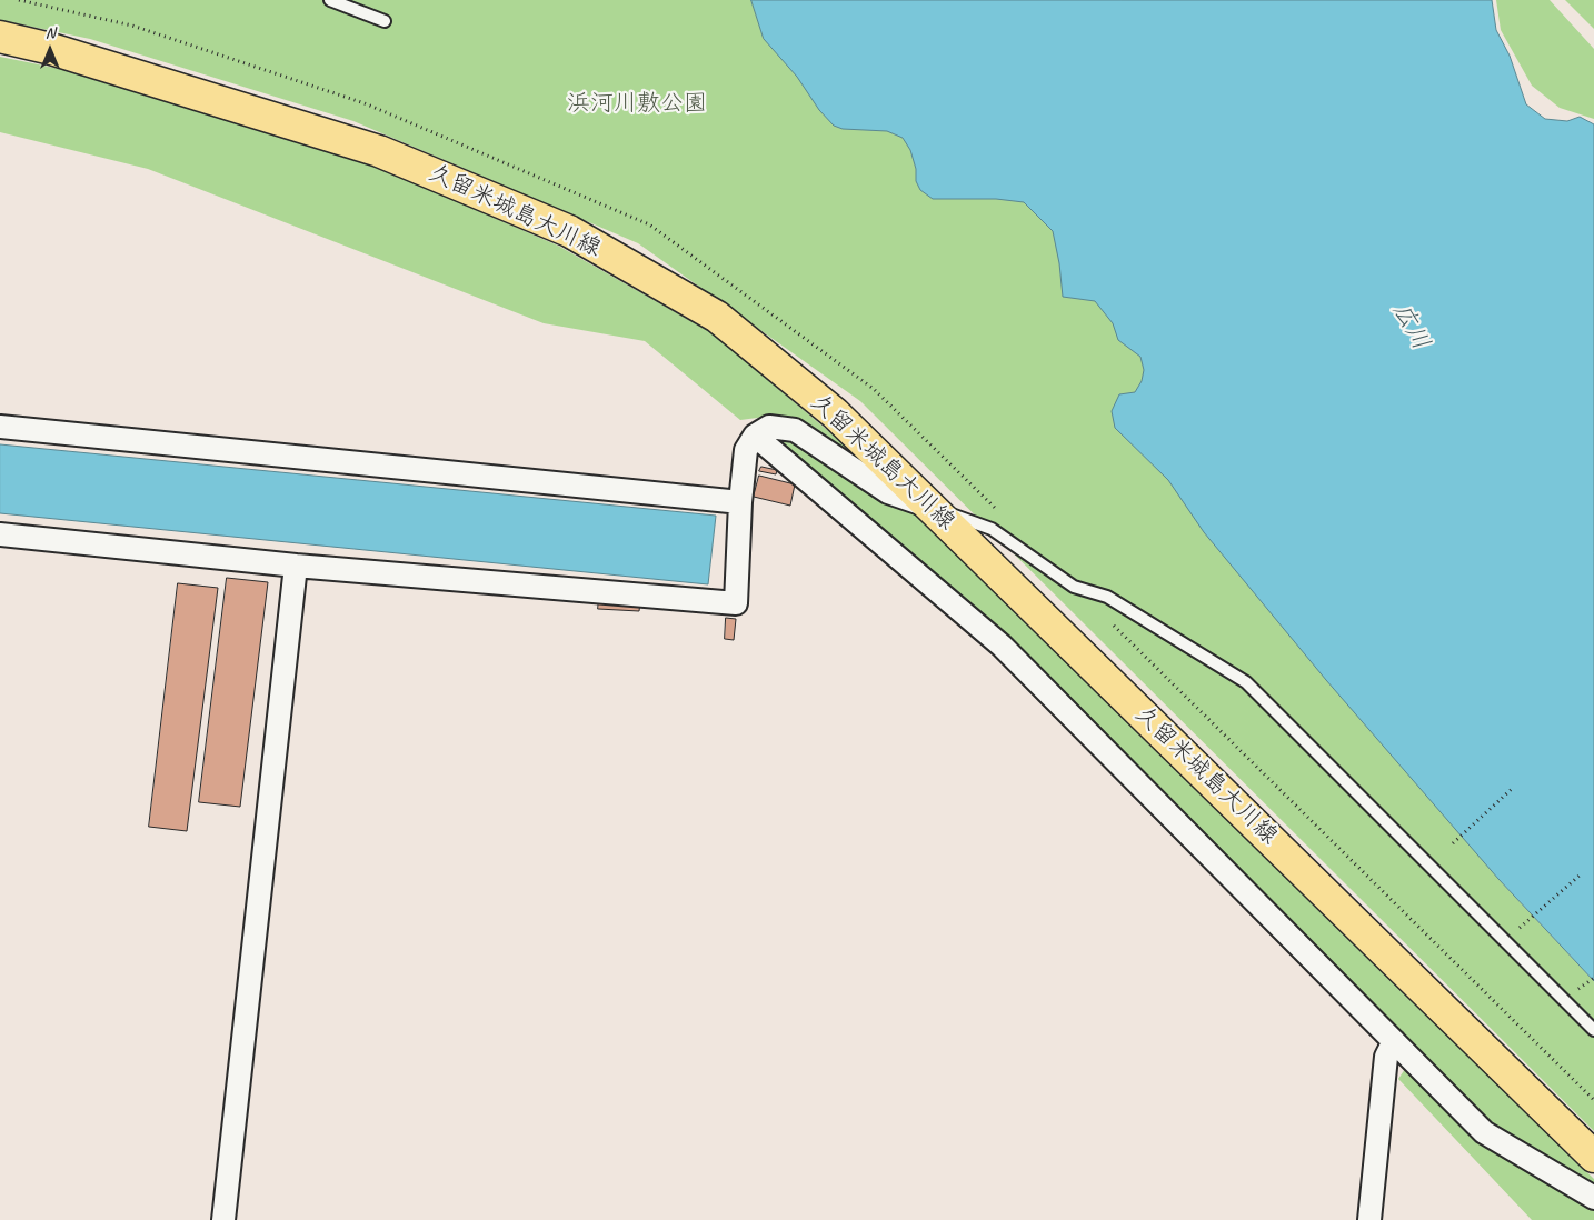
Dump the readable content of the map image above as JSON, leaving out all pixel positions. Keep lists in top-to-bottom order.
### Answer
{
  "streets": {
    "main road": ["久留米城島大川線"]
  },
  "water": ["広川"],
  "parks": ["浜河川敷公園"],
  "north": "top"
}
